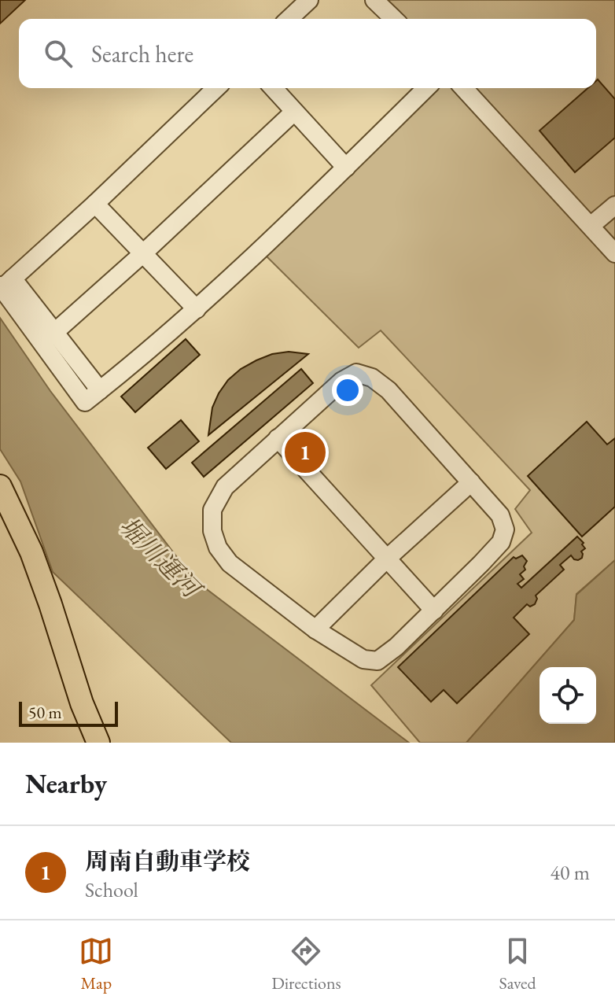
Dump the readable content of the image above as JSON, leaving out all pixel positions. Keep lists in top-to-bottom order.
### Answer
{
  "water": ["堀川運河"],
  "scale_bar": "50 m",
  "page": {
    "search": "Search here",
    "pins": "1",
    "scale": "50 m",
    "heading": "Nearby",
    "list": [
      {
        "mark": "1",
        "name": "周南自動車学校",
        "note": "School",
        "value": "40 m"
      }
    ],
    "nav": ["Map", "Directions", "Saved"]
  }
}
